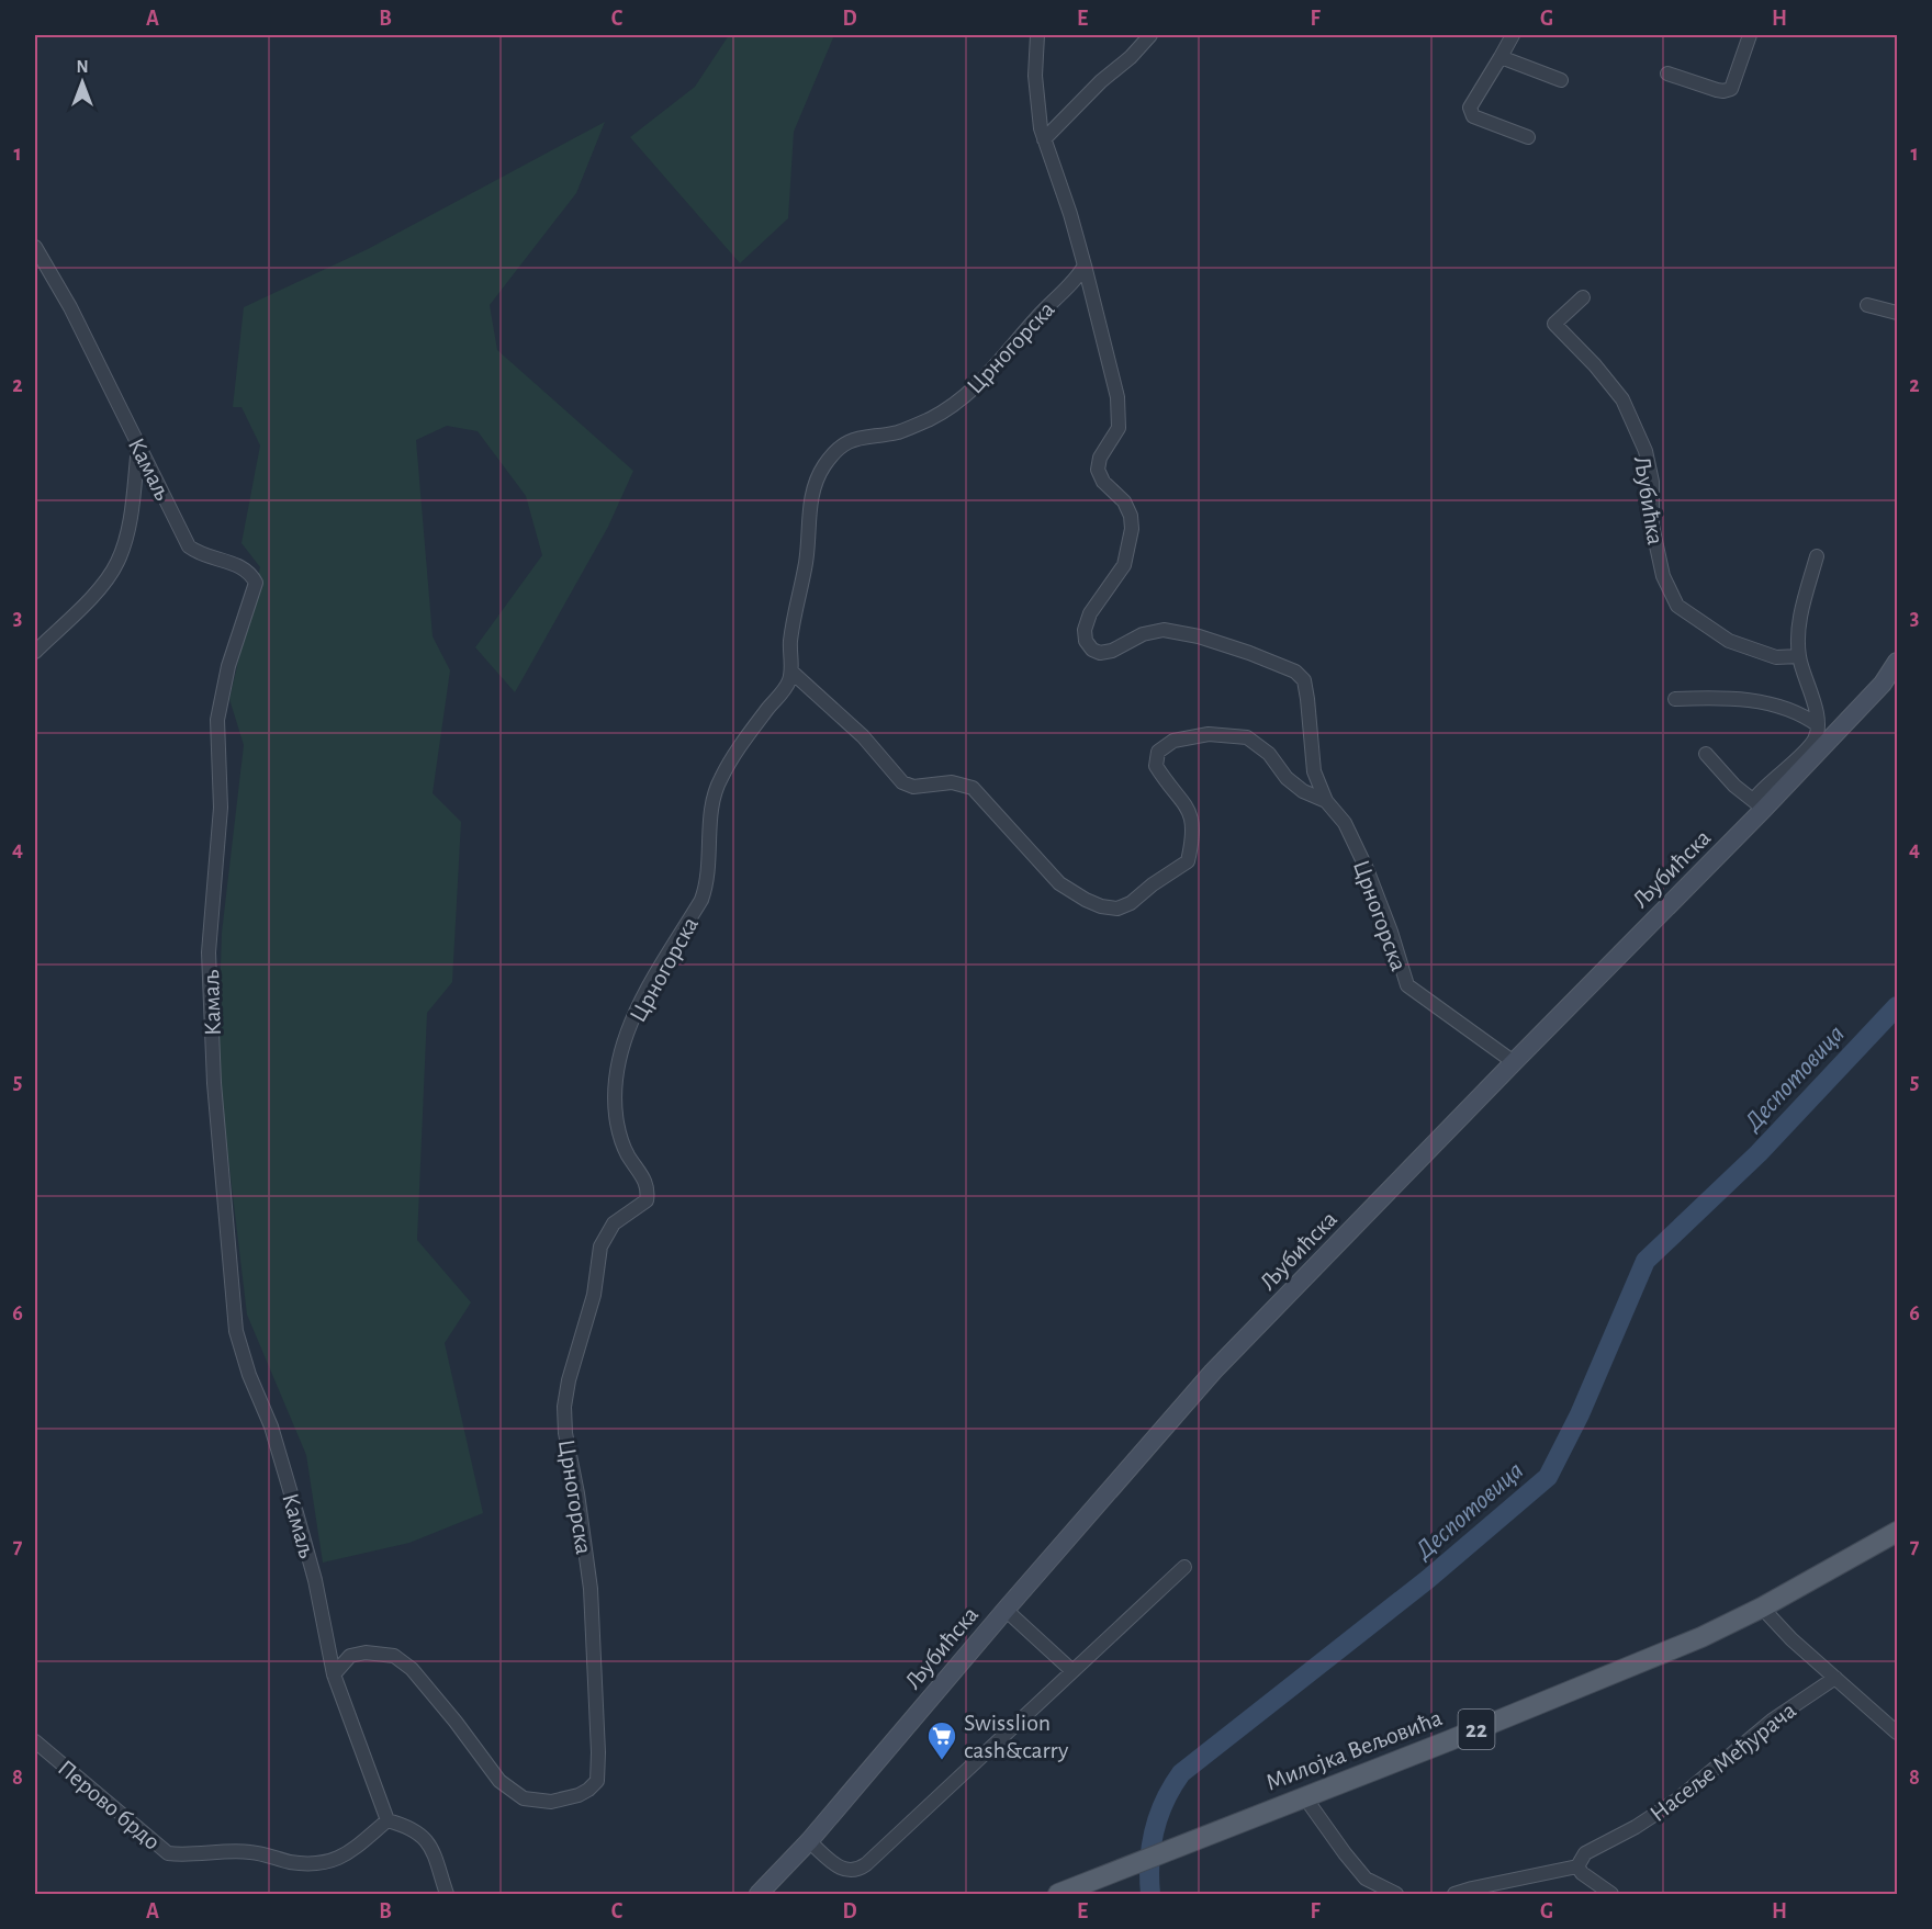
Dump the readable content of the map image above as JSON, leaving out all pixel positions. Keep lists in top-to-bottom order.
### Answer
{
  "streets": {
    "main road": ["22", "Милојка Вељовића"],
    "street": [
      "Црногорска",
      "Камаљ",
      "Љубићка",
      "Љубићска",
      "Насеље Међурача",
      "Перово брдо"
    ]
  },
  "crossings": [
    ["Црногорска", "Камаљ"],
    ["Црногорска", "Љубићска"],
    ["Камаљ", "Перово брдо"]
  ],
  "water": ["Деспотовица"],
  "places": {
    "supermarket": ["Swisslion cash&carry"]
  },
  "north": "top",
  "grid": {
    "columns": [
      "A",
      "B",
      "C",
      "D",
      "E",
      "F",
      "G",
      "H"
    ],
    "rows": [
      "1",
      "2",
      "3",
      "4",
      "5",
      "6",
      "7",
      "8"
    ]
  }
}
